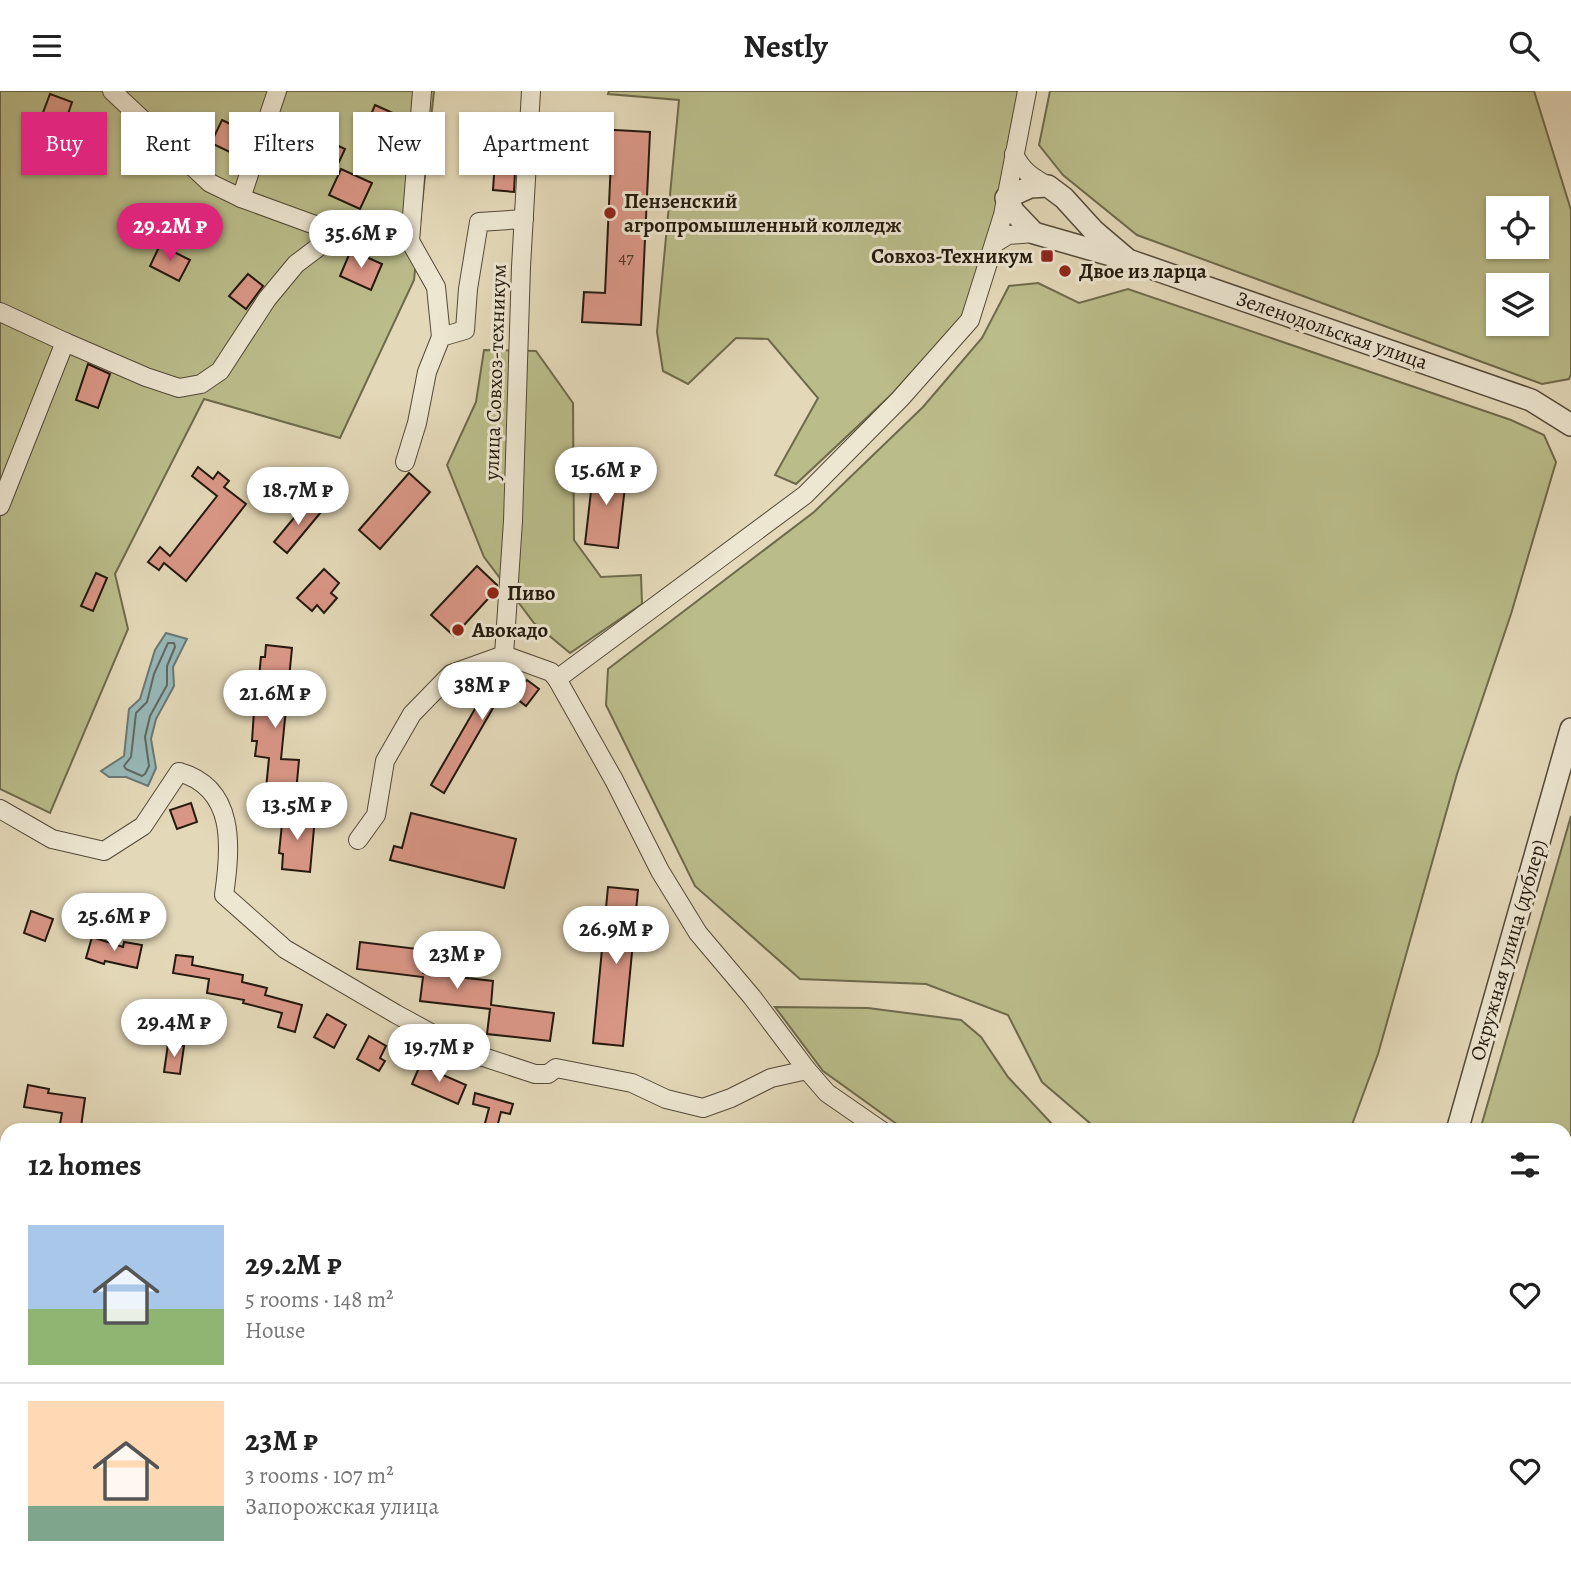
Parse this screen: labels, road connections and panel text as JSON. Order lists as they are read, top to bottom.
{
  "streets": {
    "street": ["Зеленодольская улица", "улица Совхоз-техникум", "Окружная улица (дублер)"]
  },
  "places": {
    "other": [
      "Пензенский агропромышленный колледж",
      "Двое из ларца",
      "Пиво",
      "Авокадо"
    ],
    "transit": ["Совхоз-Техникум"]
  },
  "house_numbers": ["47"],
  "page": {
    "header": "Nestly",
    "chip": [
      "Buy",
      "Rent",
      "Filters",
      "New",
      "Apartment"
    ],
    "price": [
      "29.2M ₽",
      "35.6M ₽",
      "15.6M ₽",
      "18.7M ₽",
      "38M ₽",
      "21.6M ₽",
      "13.5M ₽",
      "25.6M ₽",
      "26.9M ₽",
      "23M ₽",
      "29.4M ₽",
      "19.7M ₽"
    ],
    "heading": "12 homes",
    "list": [
      {
        "name": "29.2M ₽",
        "note": "5 rooms · 148 m² · House"
      },
      {
        "name": "23M ₽",
        "note": "3 rooms · 107 m² · Запорожская улица"
      }
    ]
  }
}
